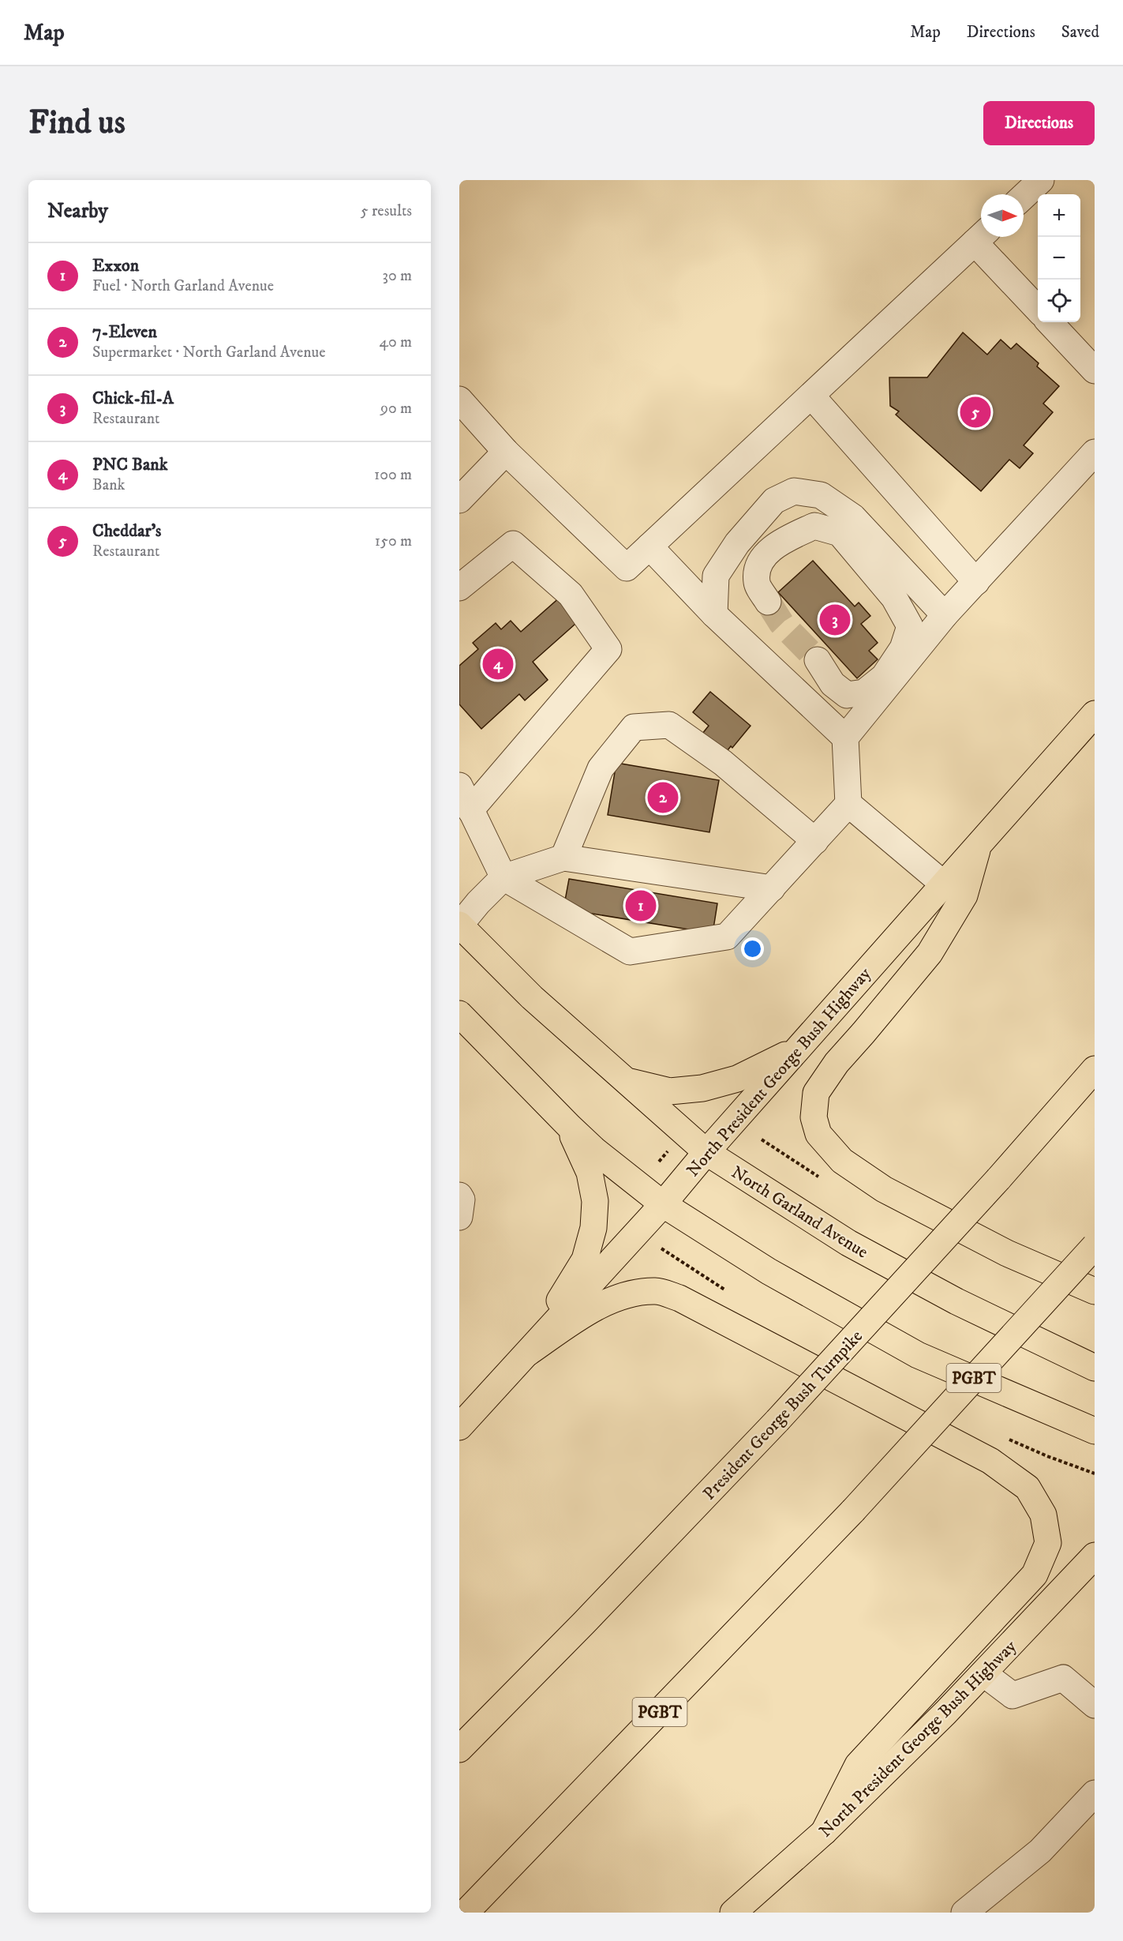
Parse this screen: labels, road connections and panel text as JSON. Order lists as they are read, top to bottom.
{
  "streets": {
    "main road": [
      "North President George Bush Highway",
      "North Garland Avenue",
      "PGBT",
      "President George Bush Turnpike"
    ]
  },
  "crossings": [
    ["North President George Bush Highway", "North Garland Avenue"]
  ],
  "north": "right",
  "page": {
    "header": "Map",
    "nav": ["Map", "Directions", "Saved"],
    "buttons": "Directions",
    "title": "Find us",
    "heading": ["Nearby", "5 results"],
    "map_buttons": ["+", "−"],
    "list": [
      {
        "mark": "1",
        "name": "Exxon",
        "note": "Fuel · North Garland Avenue",
        "value": "30 m"
      },
      {
        "mark": "2",
        "name": "7-Eleven",
        "note": "Supermarket · North Garland Avenue",
        "value": "40 m"
      },
      {
        "mark": "3",
        "name": "Chick-fil-A",
        "note": "Restaurant",
        "value": "90 m"
      },
      {
        "mark": "4",
        "name": "PNC Bank",
        "note": "Bank",
        "value": "100 m"
      },
      {
        "mark": "5",
        "name": "Cheddar's",
        "note": "Restaurant",
        "value": "150 m"
      }
    ],
    "pins": [
      "5",
      "3",
      "4",
      "2",
      "1"
    ]
  }
}
